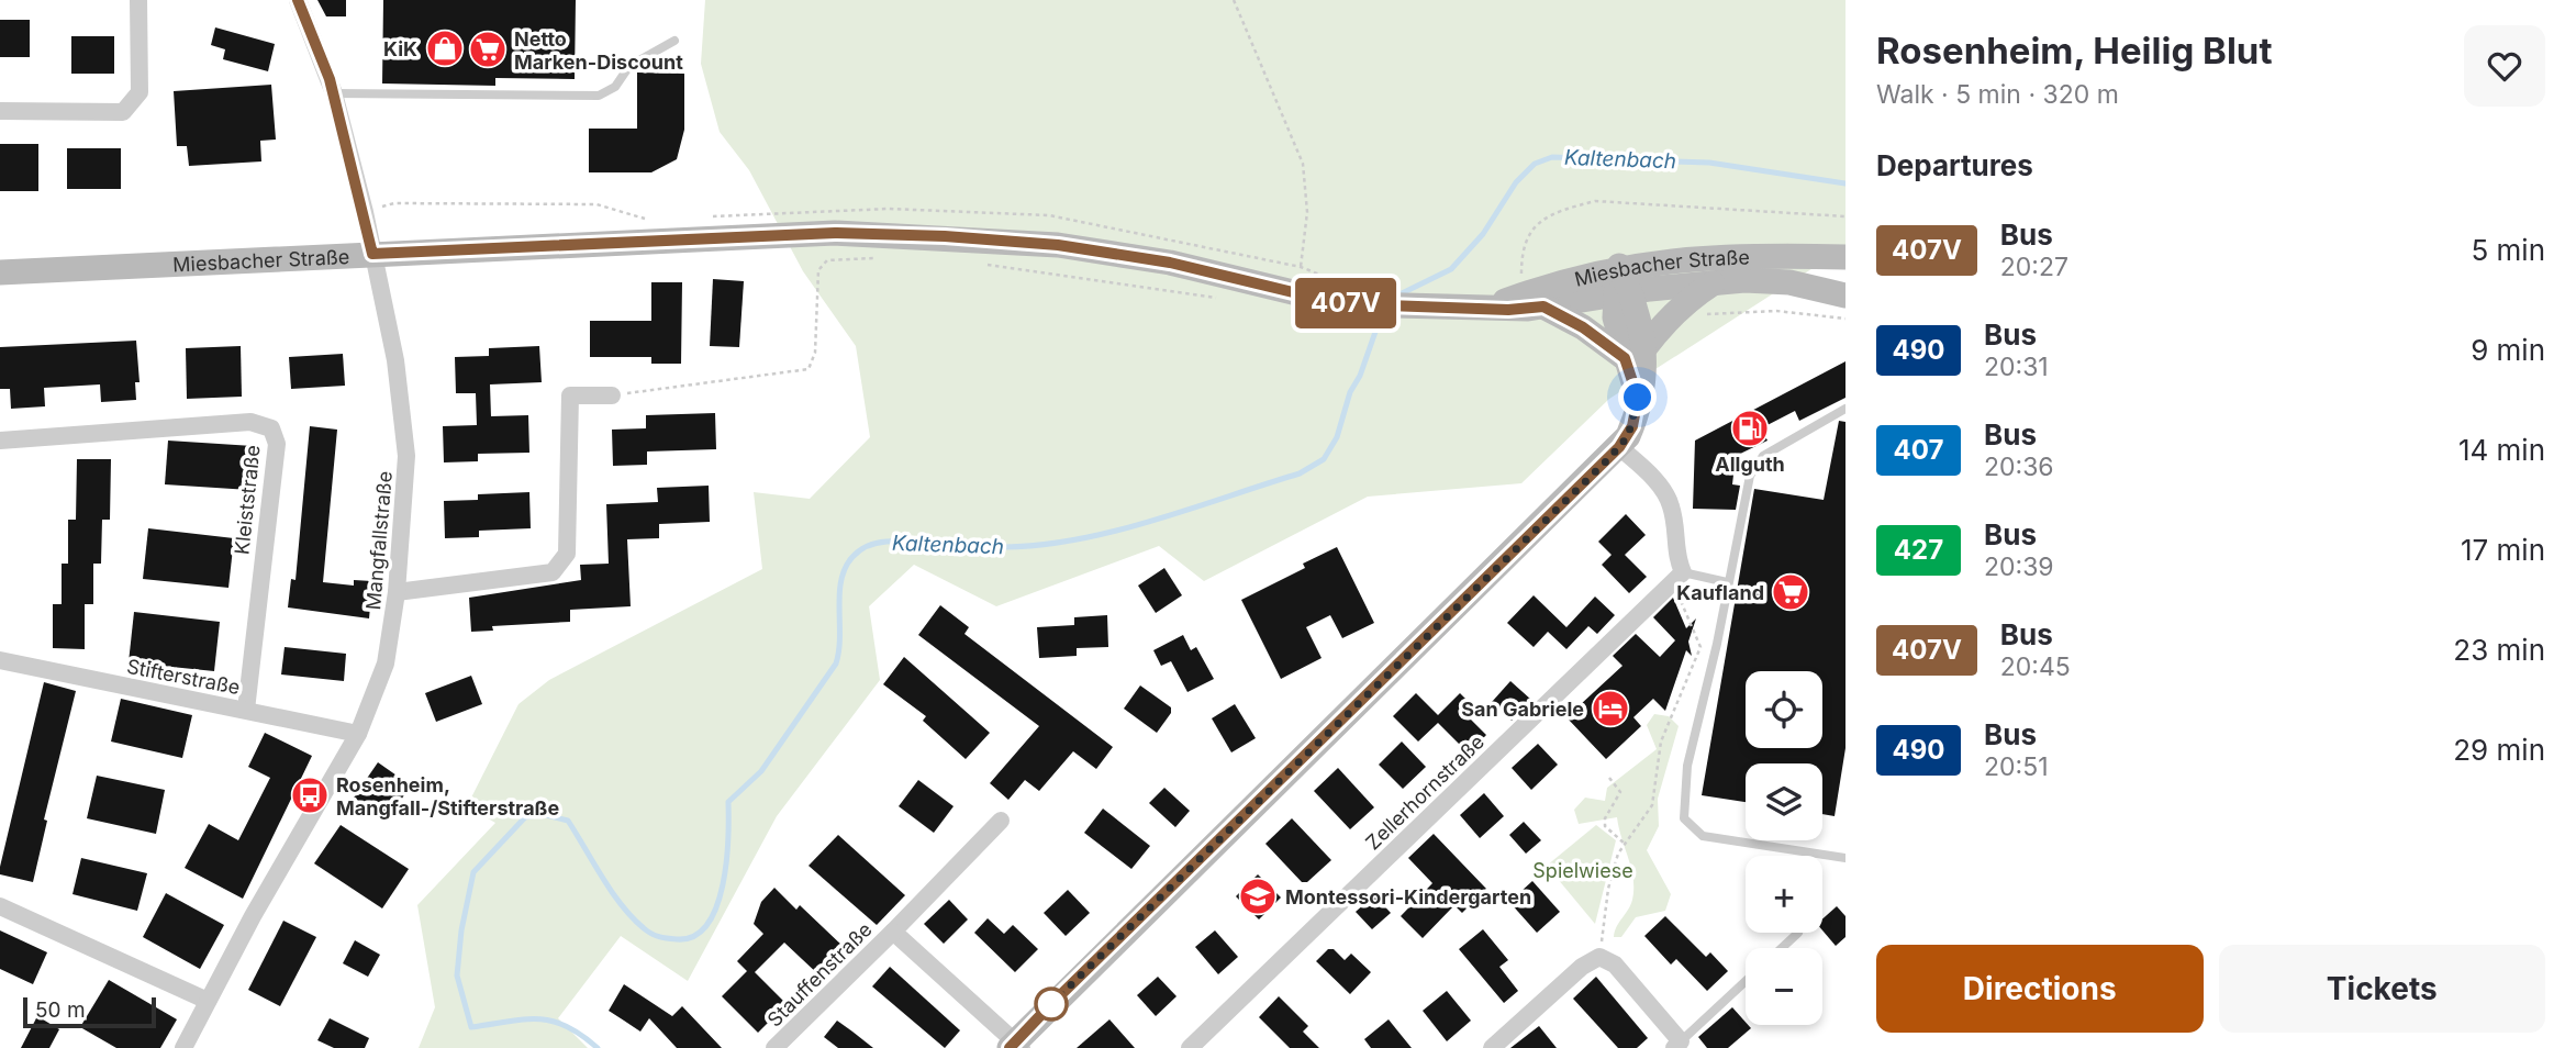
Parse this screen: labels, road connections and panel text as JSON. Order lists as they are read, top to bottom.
{
  "streets": {
    "main road": ["Miesbacher Straße"],
    "street": [
      "Kleiststraße",
      "Mangfallstraße",
      "Stifterstraße",
      "Zellerhornstraße",
      "Stauffenstraße"
    ]
  },
  "crossings": [
    ["Miesbacher Straße", "Mangfallstraße"],
    ["Kleiststraße", "Stifterstraße"],
    ["Mangfallstraße", "Stifterstraße"]
  ],
  "water": ["Kaltenbach"],
  "parks": ["Spielwiese"],
  "places": {
    "shop": ["KiK"],
    "supermarket": ["Netto Marken-Discount", "Kaufland"],
    "fuel station": ["Allguth"],
    "hotel": ["San Gabriele"],
    "bus stop": ["Rosenheim, Mangfall-/Stifterstraße"],
    "school or university": ["Montessori-Kindergarten"]
  },
  "lines": ["bus line 407V"],
  "scale_bar": "50 m",
  "page": {
    "on_map": "407V",
    "heading": [
      ["Rosenheim, Heilig Blut", "Walk · 5 min · 320 m"],
      "Departures"
    ],
    "list": [
      {
        "mark": "407V",
        "name": "Bus",
        "note": "20:27",
        "value": "5 min"
      },
      {
        "mark": "490",
        "name": "Bus",
        "note": "20:31",
        "value": "9 min"
      },
      {
        "mark": "407",
        "name": "Bus",
        "note": "20:36",
        "value": "14 min"
      },
      {
        "mark": "427",
        "name": "Bus",
        "note": "20:39",
        "value": "17 min"
      },
      {
        "mark": "407V",
        "name": "Bus",
        "note": "20:45",
        "value": "23 min"
      },
      {
        "mark": "490",
        "name": "Bus",
        "note": "20:51",
        "value": "29 min"
      }
    ],
    "map_buttons": ["+", "−"],
    "buttons": ["Directions", "Tickets"],
    "scale": "50 m"
  }
}
